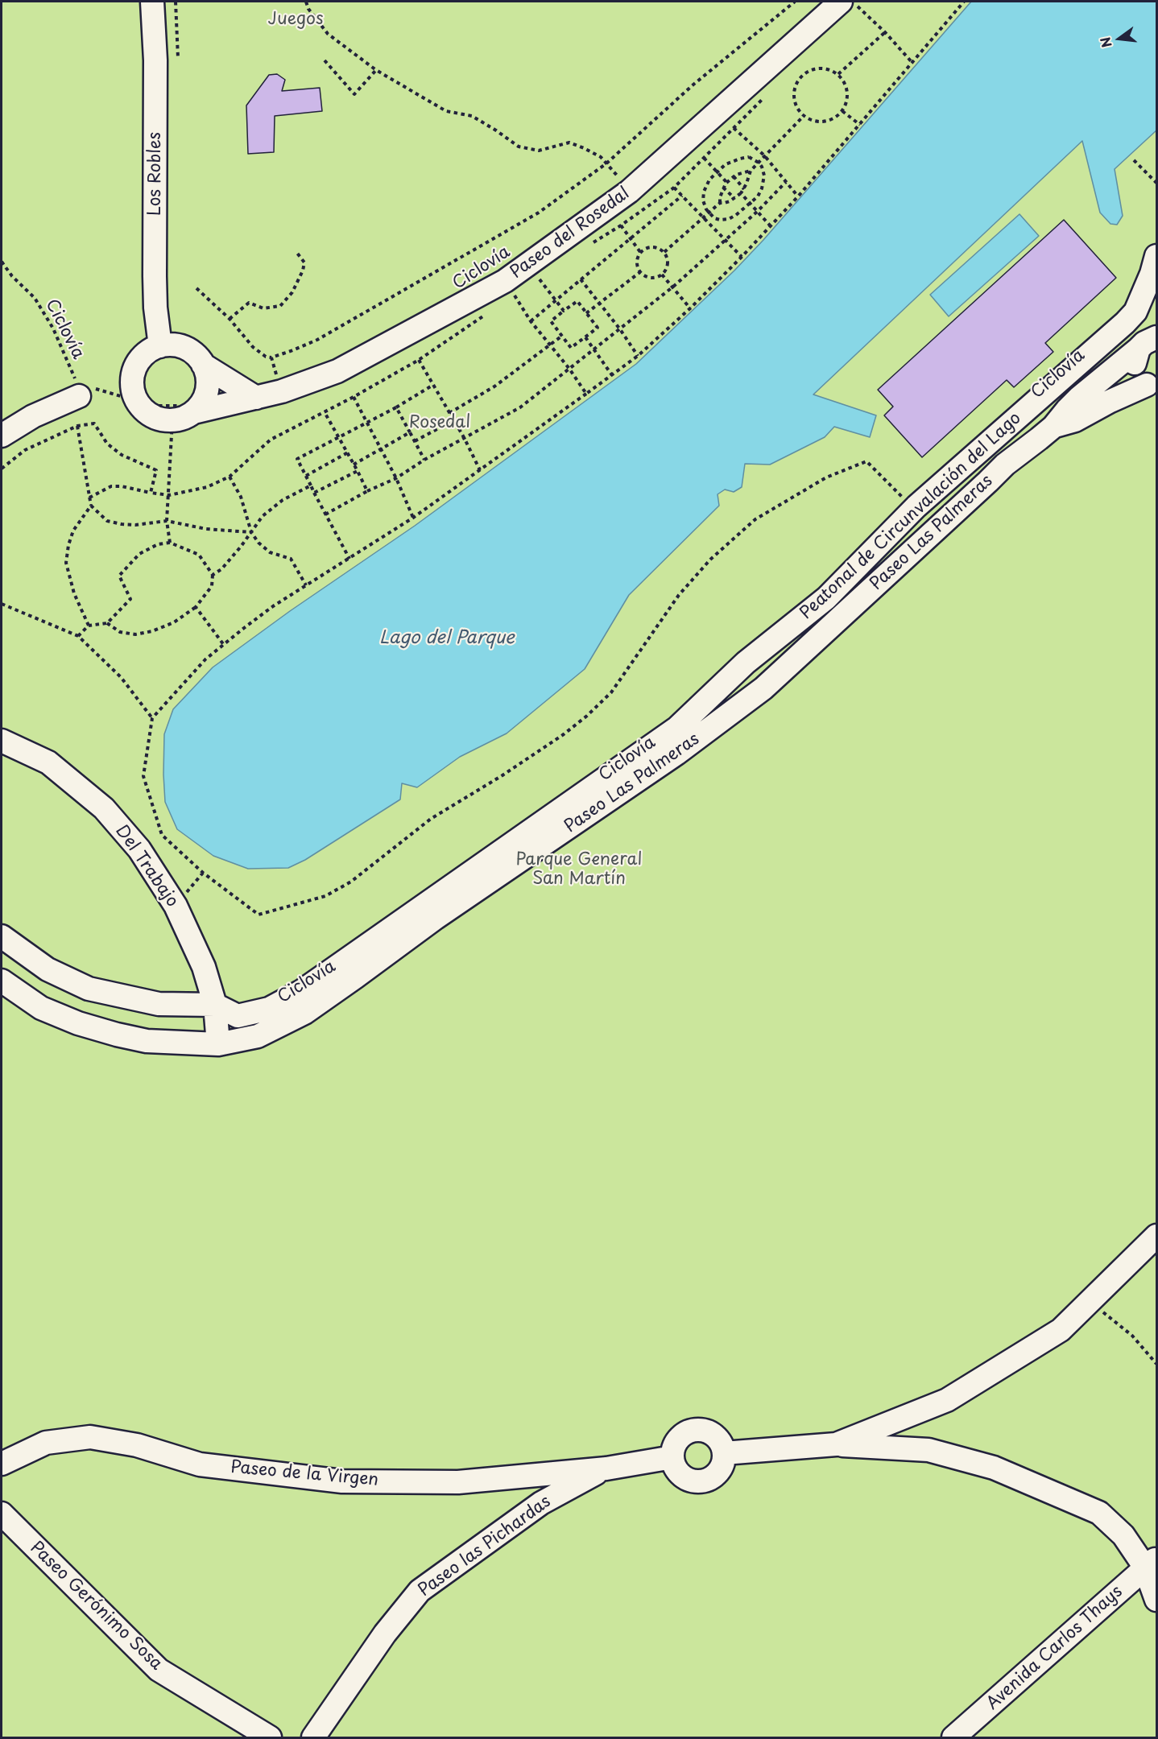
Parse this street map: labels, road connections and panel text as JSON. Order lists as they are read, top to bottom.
{
  "streets": {
    "street": [
      "Los Robles",
      "Paseo del Rosedal",
      "Peatonal de Circunvalación del Lago",
      "Paseo Las Palmeras",
      "Del Trabajo",
      "Paseo de la Virgen",
      "Paseo las Pichardas",
      "Paseo Gerónimo Sosa",
      "Avenida Carlos Thays"
    ],
    "path": ["Ciclovía"]
  },
  "crossings": [
    ["Los Robles", "Paseo del Rosedal"],
    ["Peatonal de Circunvalación del Lago", "Del Trabajo"],
    ["Paseo Las Palmeras", "Del Trabajo"],
    ["Paseo de la Virgen", "Paseo las Pichardas"]
  ],
  "water": ["Lago del Parque"],
  "parks": ["Juegos", "Rosedal", "Parque General San Martín"],
  "north": "left"
}
